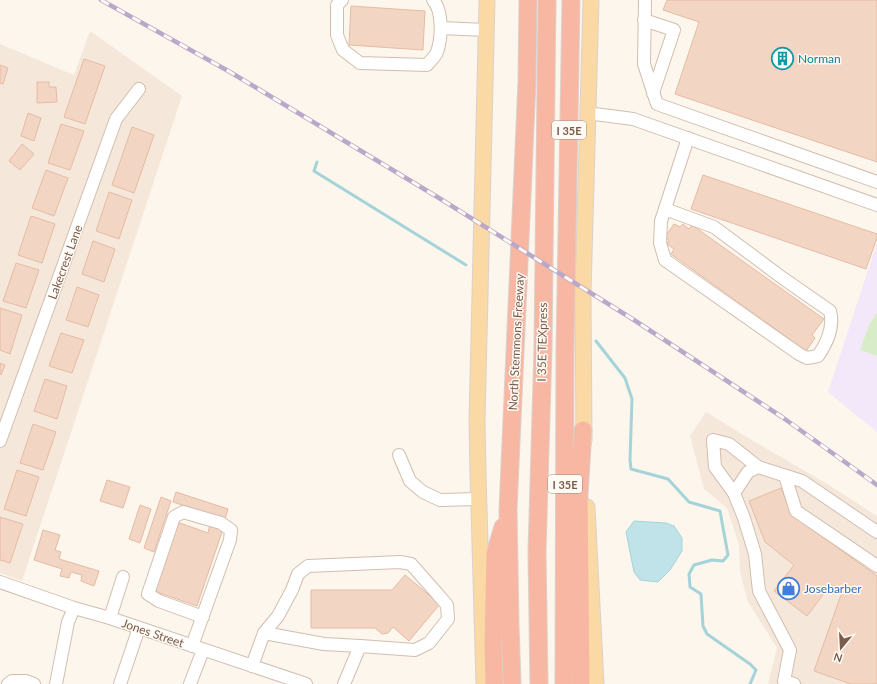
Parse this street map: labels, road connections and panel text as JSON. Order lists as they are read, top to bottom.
{
  "streets": {
    "highway": ["I 35E", "North Stemmons Freeway", "I 35E TEXpress"],
    "street": ["Lakecrest Lane", "Jones Street"]
  },
  "places": {
    "building": ["Norman"],
    "shop": ["Josebarber"]
  },
  "north": "bottom"
}
